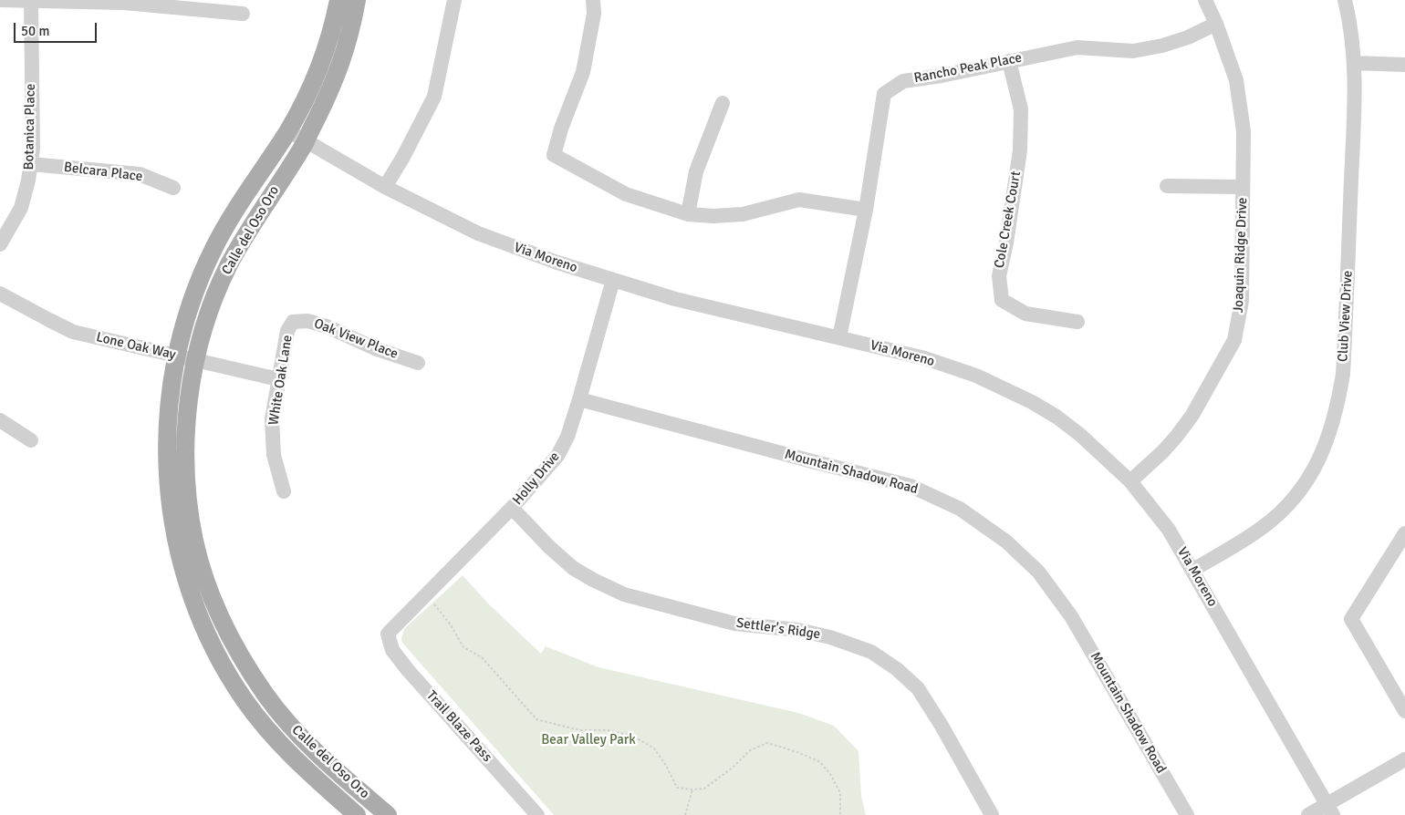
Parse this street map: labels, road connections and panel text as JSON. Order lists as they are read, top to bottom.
{
  "streets": {
    "main road": ["Calle del Oso Oro"],
    "street": [
      "Rancho Peak Place",
      "Botanica Place",
      "Belcara Place",
      "Cole Creek Court",
      "Joaquin Ridge Drive",
      "Via Moreno",
      "Club View Drive",
      "Oak View Place",
      "Lone Oak Way",
      "White Oak Lane",
      "Mountain Shadow Road",
      "Holly Drive",
      "Settler's Ridge",
      "Trail Blaze Pass"
    ]
  },
  "crossings": [
    ["Rancho Peak Place", "Cole Creek Court"],
    ["Rancho Peak Place", "Joaquin Ridge Drive"],
    ["Rancho Peak Place", "Via Moreno"],
    ["Botanica Place", "Belcara Place"],
    ["Calle del Oso Oro", "Via Moreno"],
    ["Calle del Oso Oro", "Lone Oak Way"],
    ["Joaquin Ridge Drive", "Via Moreno"],
    ["Via Moreno", "Club View Drive"],
    ["Via Moreno", "Holly Drive"],
    ["Oak View Place", "White Oak Lane"],
    ["Lone Oak Way", "White Oak Lane"],
    ["Mountain Shadow Road", "Holly Drive"],
    ["Holly Drive", "Settler's Ridge"],
    ["Holly Drive", "Trail Blaze Pass"]
  ],
  "parks": ["Bear Valley Park"],
  "scale_bar": "50 m"
}
